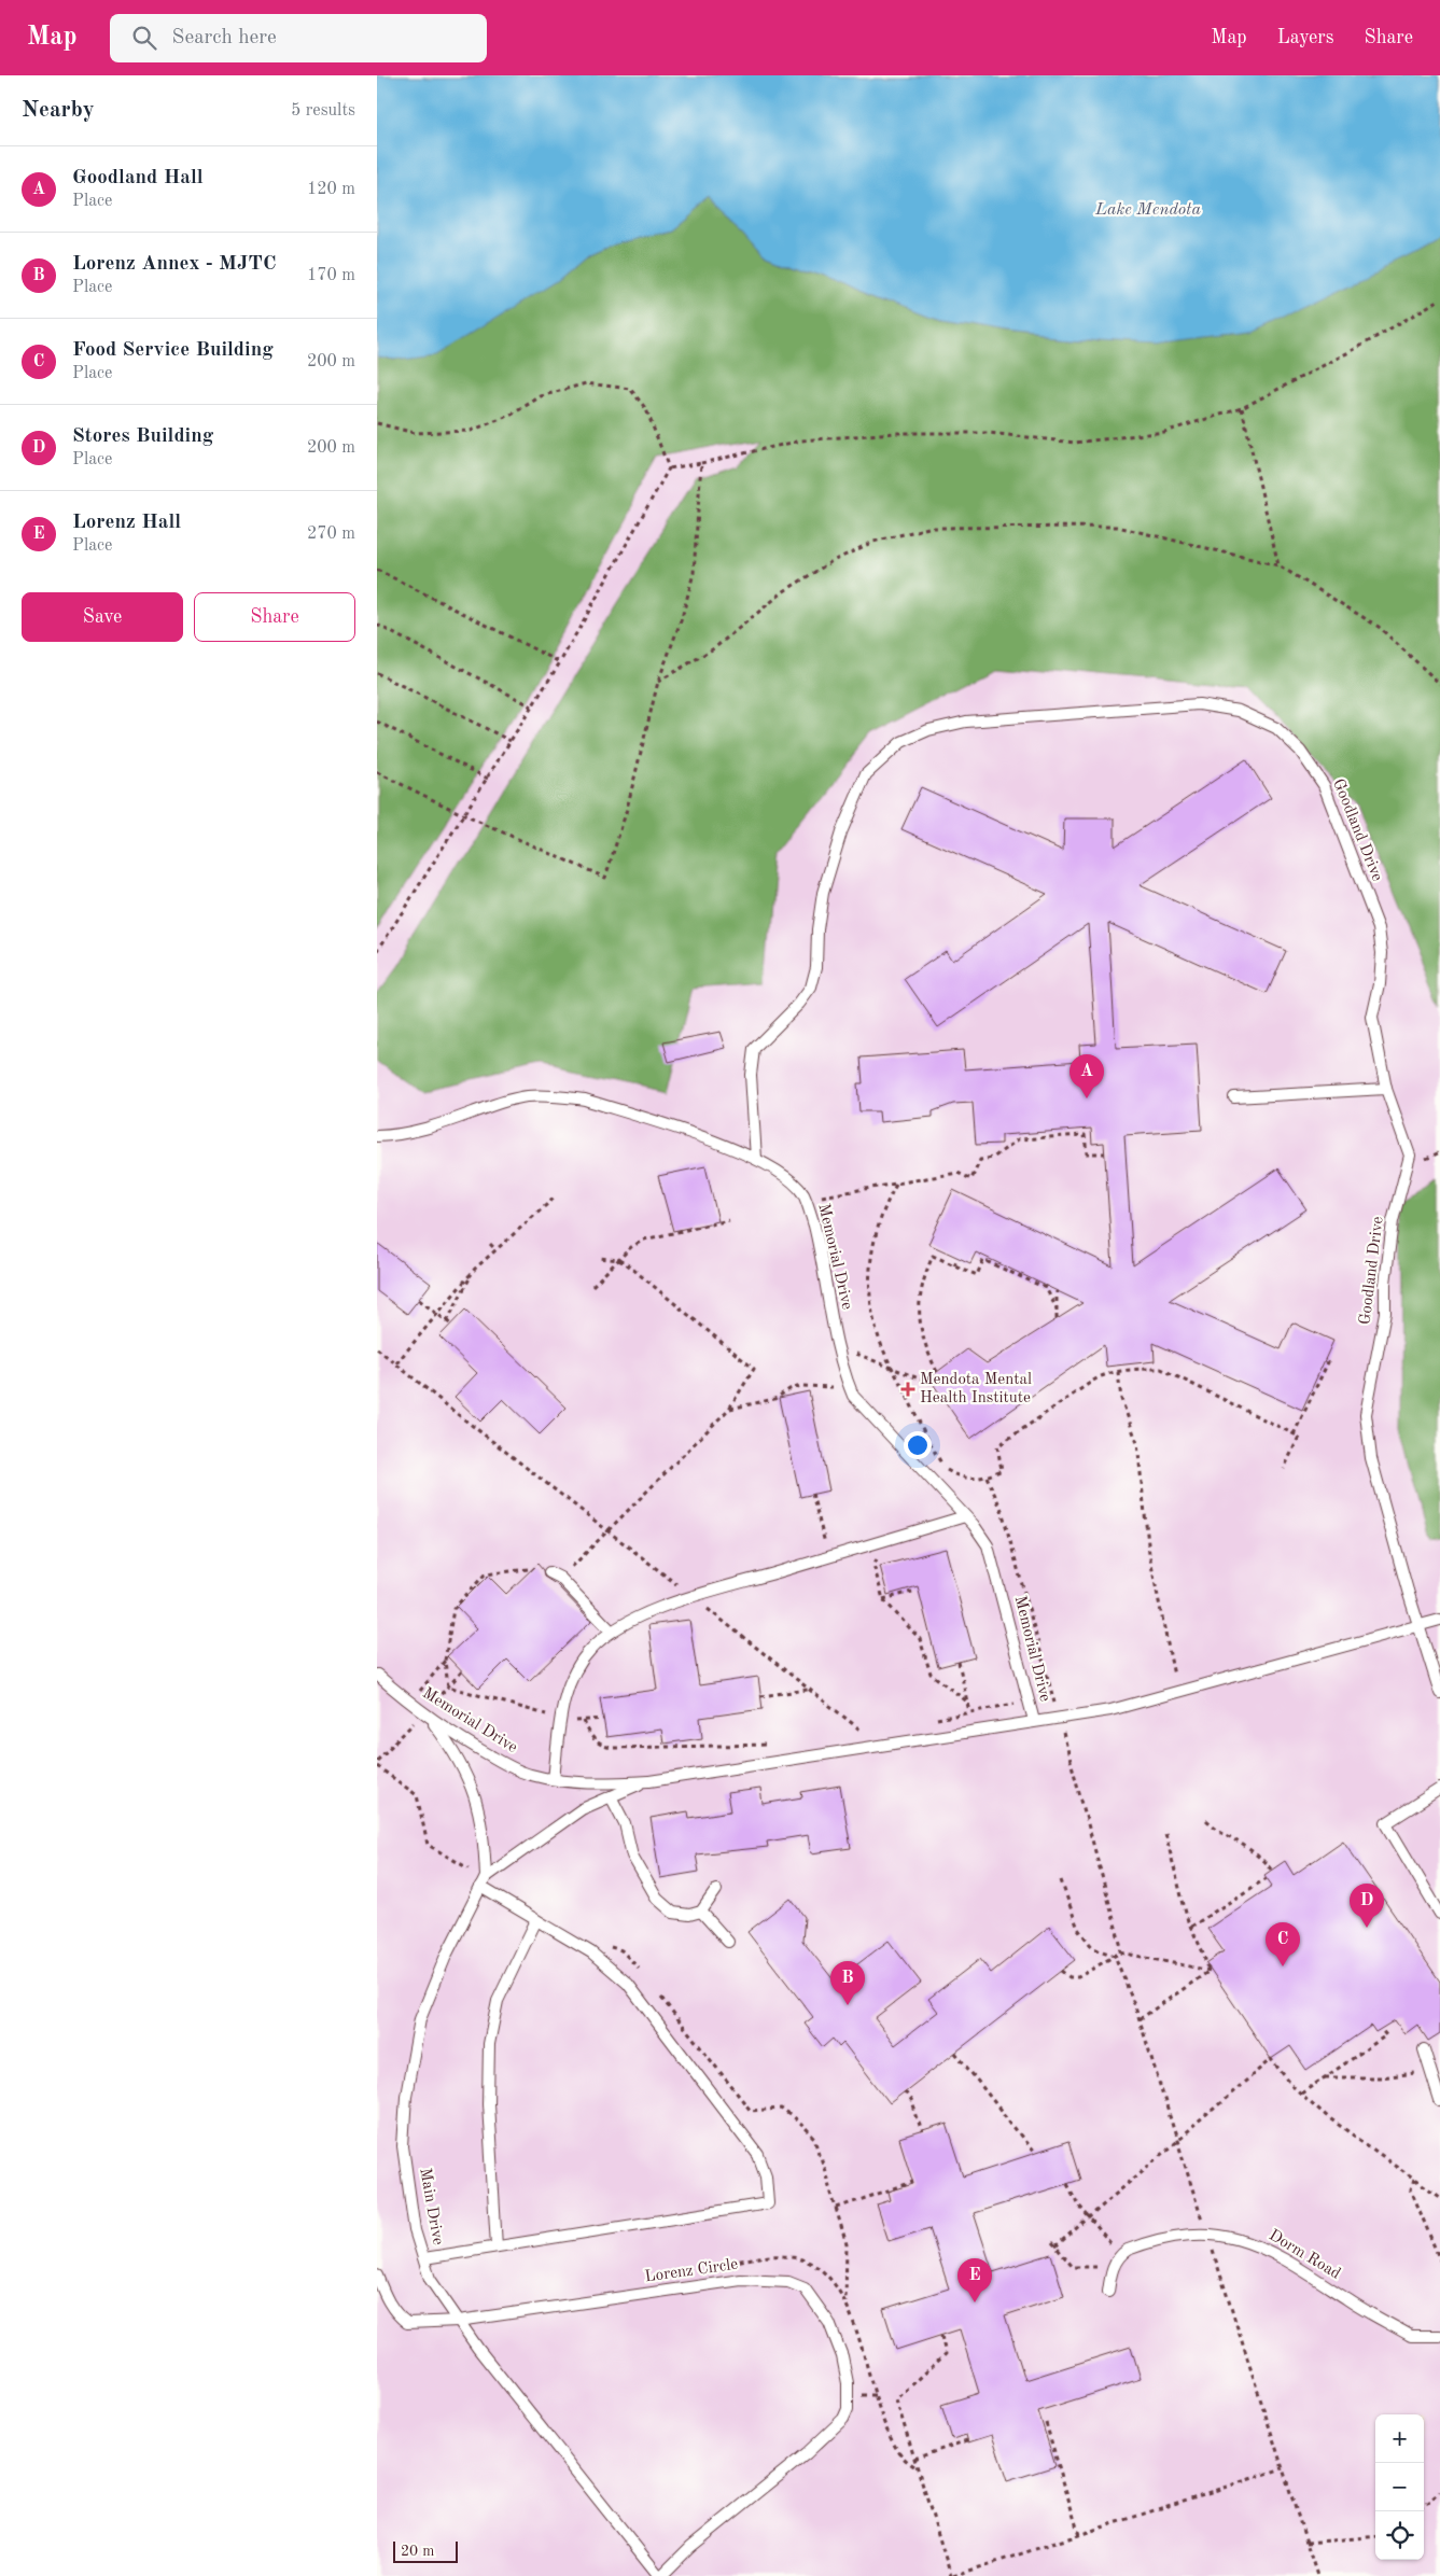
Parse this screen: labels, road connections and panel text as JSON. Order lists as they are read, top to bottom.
{
  "streets": {
    "lane": [
      "Goodland Drive",
      "Memorial Drive",
      "Main Drive",
      "Dorm Road",
      "Lorenz Circle"
    ]
  },
  "crossings": [
    ["Goodland Drive", "Memorial Drive"],
    ["Memorial Drive", "Main Drive"],
    ["Main Drive", "Lorenz Circle"]
  ],
  "water": ["Lake Mendota"],
  "places": {
    "health": ["Mendota Mental Health Institute"]
  },
  "scale_bar": "20 m",
  "page": {
    "header": "Map",
    "search": "Search here",
    "nav": ["Map", "Layers", "Share"],
    "heading": ["Nearby", "5 results"],
    "list": [
      {
        "mark": "A",
        "name": "Goodland Hall",
        "note": "Place",
        "value": "120 m"
      },
      {
        "mark": "B",
        "name": "Lorenz Annex - MJTC",
        "note": "Place",
        "value": "170 m"
      },
      {
        "mark": "C",
        "name": "Food Service Building",
        "note": "Place",
        "value": "200 m"
      },
      {
        "mark": "D",
        "name": "Stores Building",
        "note": "Place",
        "value": "200 m"
      },
      {
        "mark": "E",
        "name": "Lorenz Hall",
        "note": "Place",
        "value": "270 m"
      }
    ],
    "buttons": ["Save", "Share"],
    "pins": [
      "A",
      "D",
      "C",
      "B",
      "E"
    ],
    "map_buttons": ["+", "−"],
    "scale": "20 m"
  }
}
